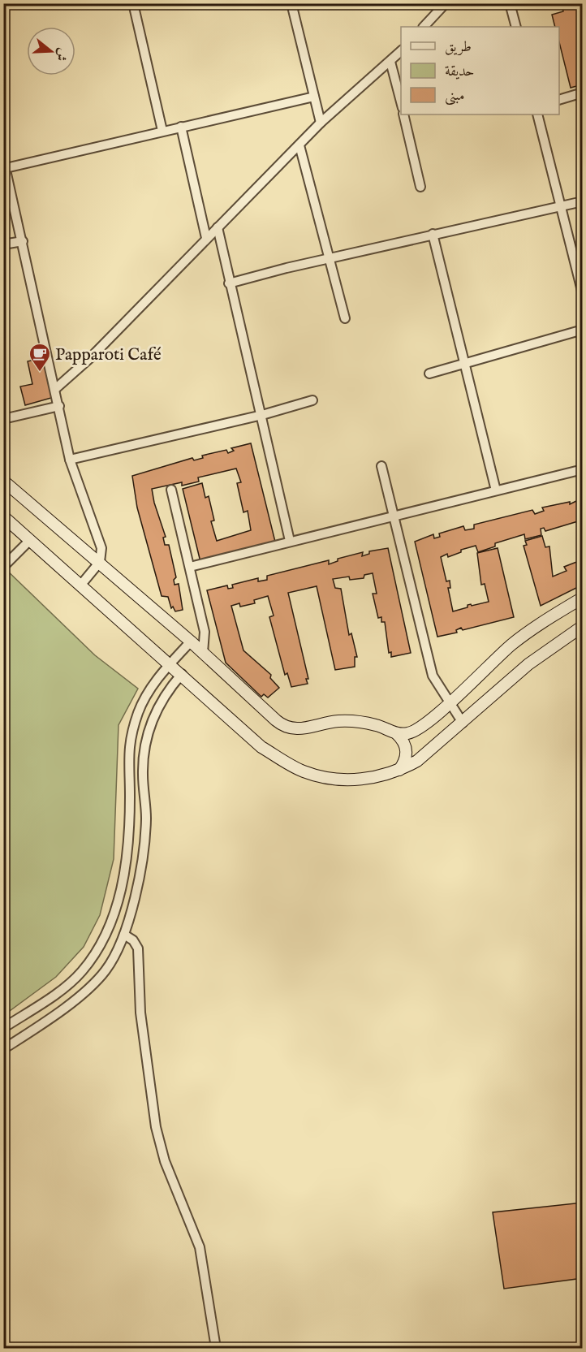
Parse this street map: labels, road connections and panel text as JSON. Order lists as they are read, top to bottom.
{
  "places": {
    "cafe": ["Papparoti Café"]
  },
  "legend": ["طريق", "حديقة", "مبنى"],
  "north": "right"
}
